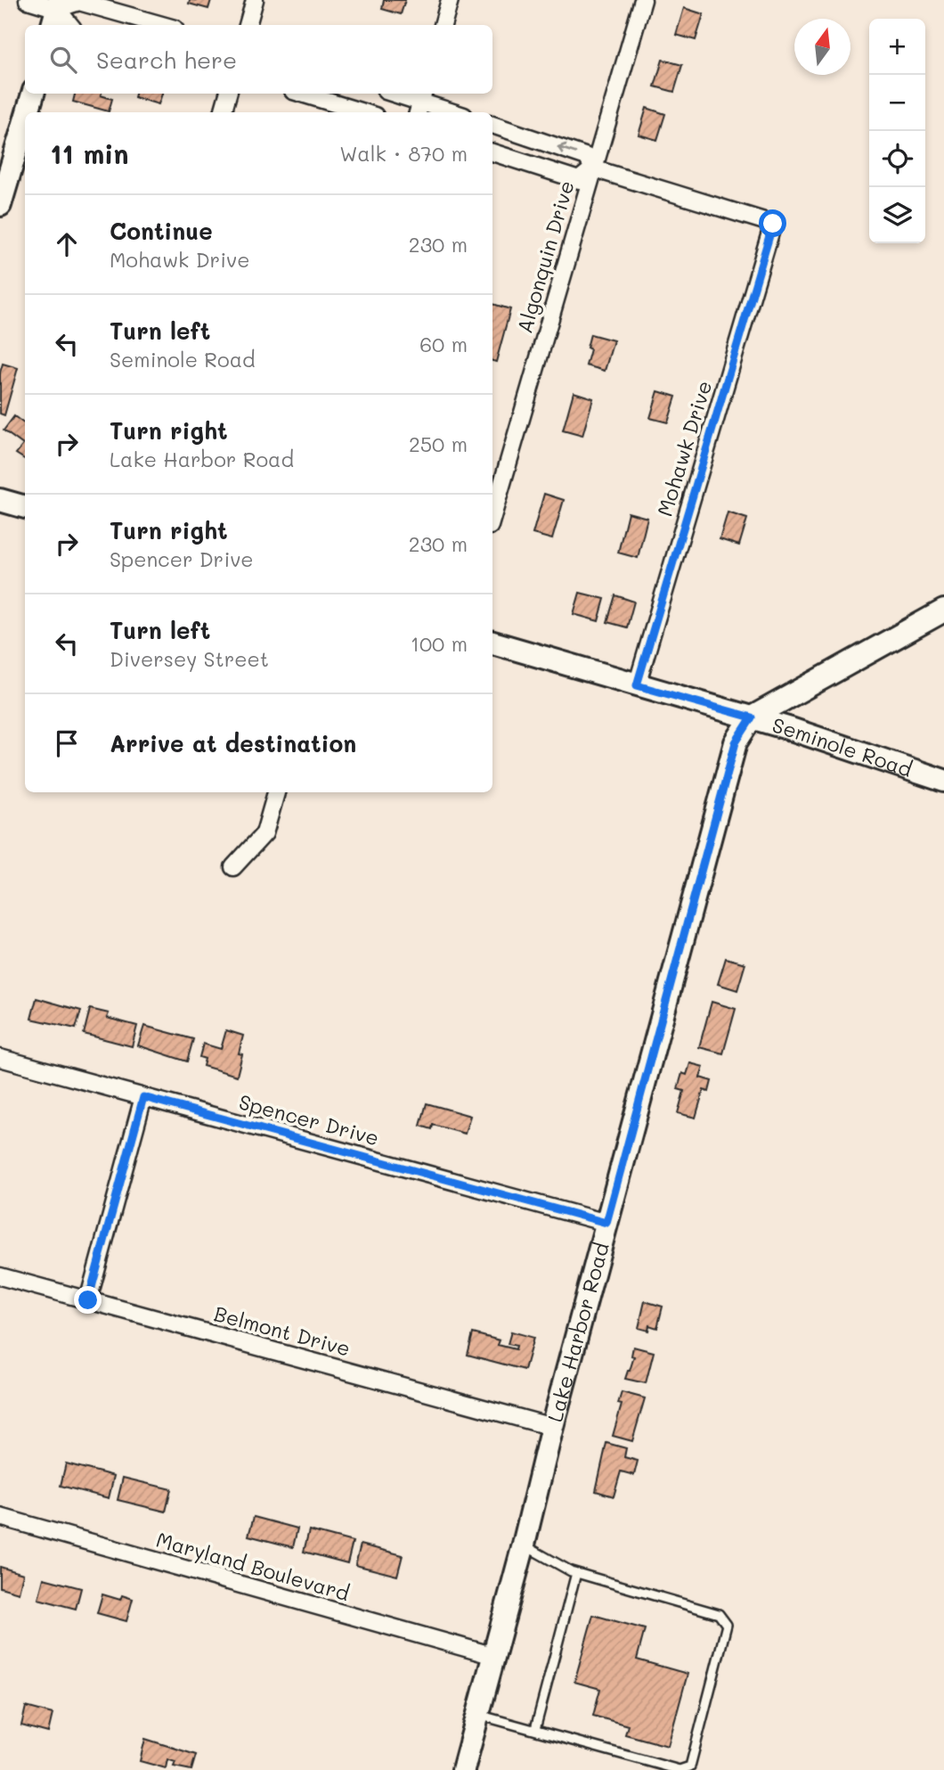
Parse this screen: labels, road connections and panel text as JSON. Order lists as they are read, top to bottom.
{
  "streets": {
    "street": [
      "Algonquin Drive",
      "Mohawk Drive",
      "Seminole Road",
      "Spencer Drive",
      "Belmont Drive",
      "Lake Harbor Road",
      "Maryland Boulevard"
    ]
  },
  "crossings": [
    ["Algonquin Drive", "Mohawk Drive"],
    ["Mohawk Drive", "Seminole Road"],
    ["Seminole Road", "Lake Harbor Road"],
    ["Spencer Drive", "Lake Harbor Road"],
    ["Belmont Drive", "Lake Harbor Road"],
    ["Lake Harbor Road", "Maryland Boulevard"]
  ],
  "north": "top",
  "page": {
    "map_buttons": ["+", "−"],
    "search": "Search here",
    "heading": ["11 min", "Walk · 870 m"],
    "list": [
      ["Continue", "Mohawk Drive", "230 m"],
      ["Turn left", "Seminole Road", "60 m"],
      ["Turn right", "Lake Harbor Road", "250 m"],
      ["Turn right", "Spencer Drive", "230 m"],
      ["Turn left", "Diversey Street", "100 m"],
      "Arrive at destination"
    ]
  }
}
